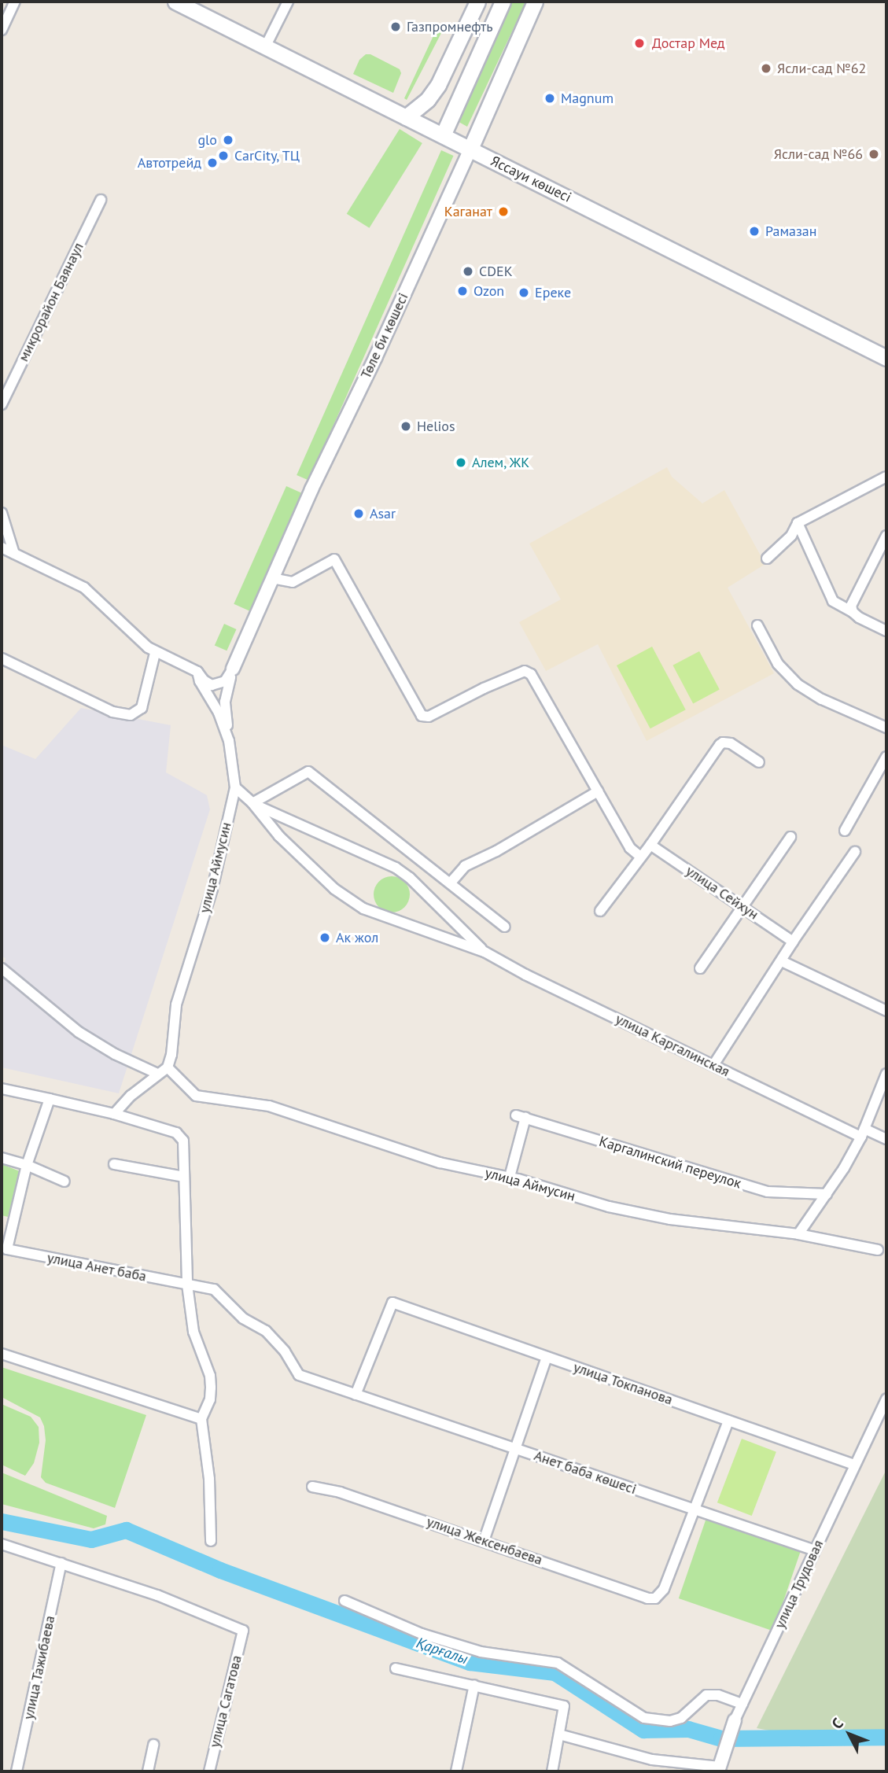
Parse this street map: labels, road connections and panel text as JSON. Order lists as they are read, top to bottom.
{
  "streets": {
    "main road": ["Яссауи көшесі", "Төле би көшесі"],
    "street": [
      "микрорайон Баянаул",
      "улица Аймусин",
      "улица Сейхун",
      "улица Каргалинская",
      "Каргалинский переулок",
      "улица Анет баба",
      "улица Токпанова",
      "Анет баба көшесі",
      "улица Жексенбаева",
      "улица Трудовая",
      "улица Тажибаева",
      "улица Сагатова"
    ]
  },
  "crossings": [
    ["Яссауи көшесі", "Төле би көшесі"],
    ["улица Аймусин", "Каргалинский переулок"],
    ["улица Анет баба", "улица Токпанова"],
    ["улица Анет баба", "Анет баба көшесі"],
    ["улица Токпанова", "Анет баба көшесі"],
    ["улица Токпанова", "улица Трудовая"],
    ["Анет баба көшесі", "улица Жексенбаева"],
    ["Анет баба көшесі", "улица Трудовая"],
    ["улица Тажибаева", "улица Сагатова"]
  ],
  "water": ["Қарғалы"],
  "places": [
    "Газпромнефть",
    "Достар Мед",
    "Ясли-сад №62",
    "Magnum",
    "glo",
    "Ясли-сад №66",
    "CarCity, ТЦ",
    "Автотрейд",
    "Каганат",
    "Рамазан",
    "CDEK",
    "Ozon",
    "Ереке",
    "Helios",
    "Алем, ЖК",
    "Asar",
    "Ак жол"
  ],
  "north": "top left"
}
